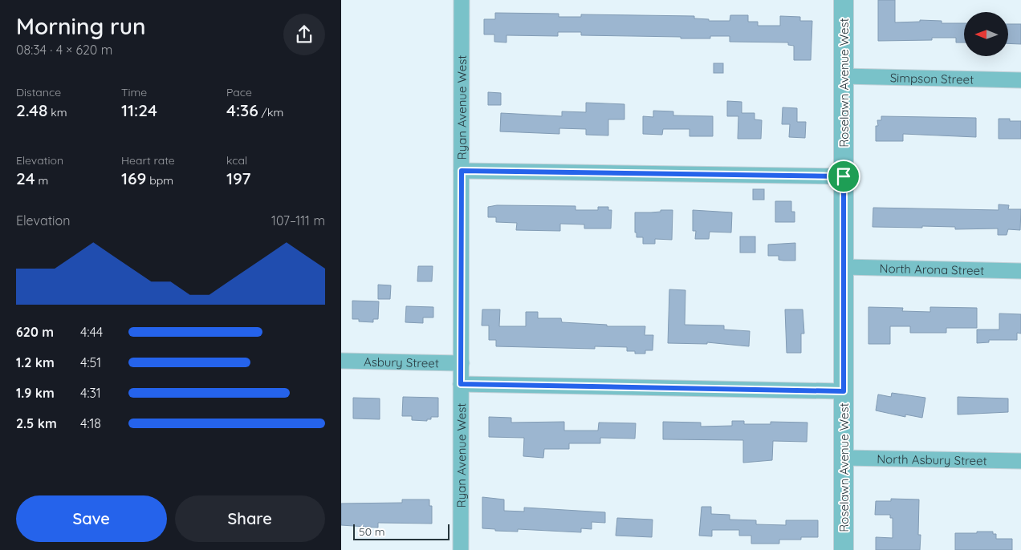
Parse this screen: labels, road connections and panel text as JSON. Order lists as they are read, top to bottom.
{
  "streets": {
    "street": [
      "Simpson Street",
      "Roselawn Avenue West",
      "Ryan Avenue West",
      "North Arona Street",
      "Asbury Street",
      "North Asbury Street"
    ]
  },
  "crossings": [
    ["Simpson Street", "Roselawn Avenue West"],
    ["Roselawn Avenue West", "North Arona Street"],
    ["Roselawn Avenue West", "North Asbury Street"],
    ["Ryan Avenue West", "Asbury Street"]
  ],
  "scale_bar": "50 m",
  "north": "left",
  "page": {
    "heading": ["Morning run", "08:34 · 4 × 620 m"],
    "stats": [
      ["Distance", "2.48 km"],
      ["Time", "11:24"],
      ["Pace", "4:36 /km"],
      ["Elevation", "24 m"],
      ["Heart rate", "169 bpm"],
      ["kcal", "197"]
    ],
    "chart": ["Elevation", "107–111 m"],
    "list": [
      {
        "name": "620 m",
        "note": "4:44"
      },
      {
        "name": "1.2 km",
        "note": "4:51"
      },
      {
        "name": "1.9 km",
        "note": "4:31"
      },
      {
        "name": "2.5 km",
        "note": "4:18"
      }
    ],
    "buttons": ["Save", "Share"],
    "scale": "50 m"
  }
}
